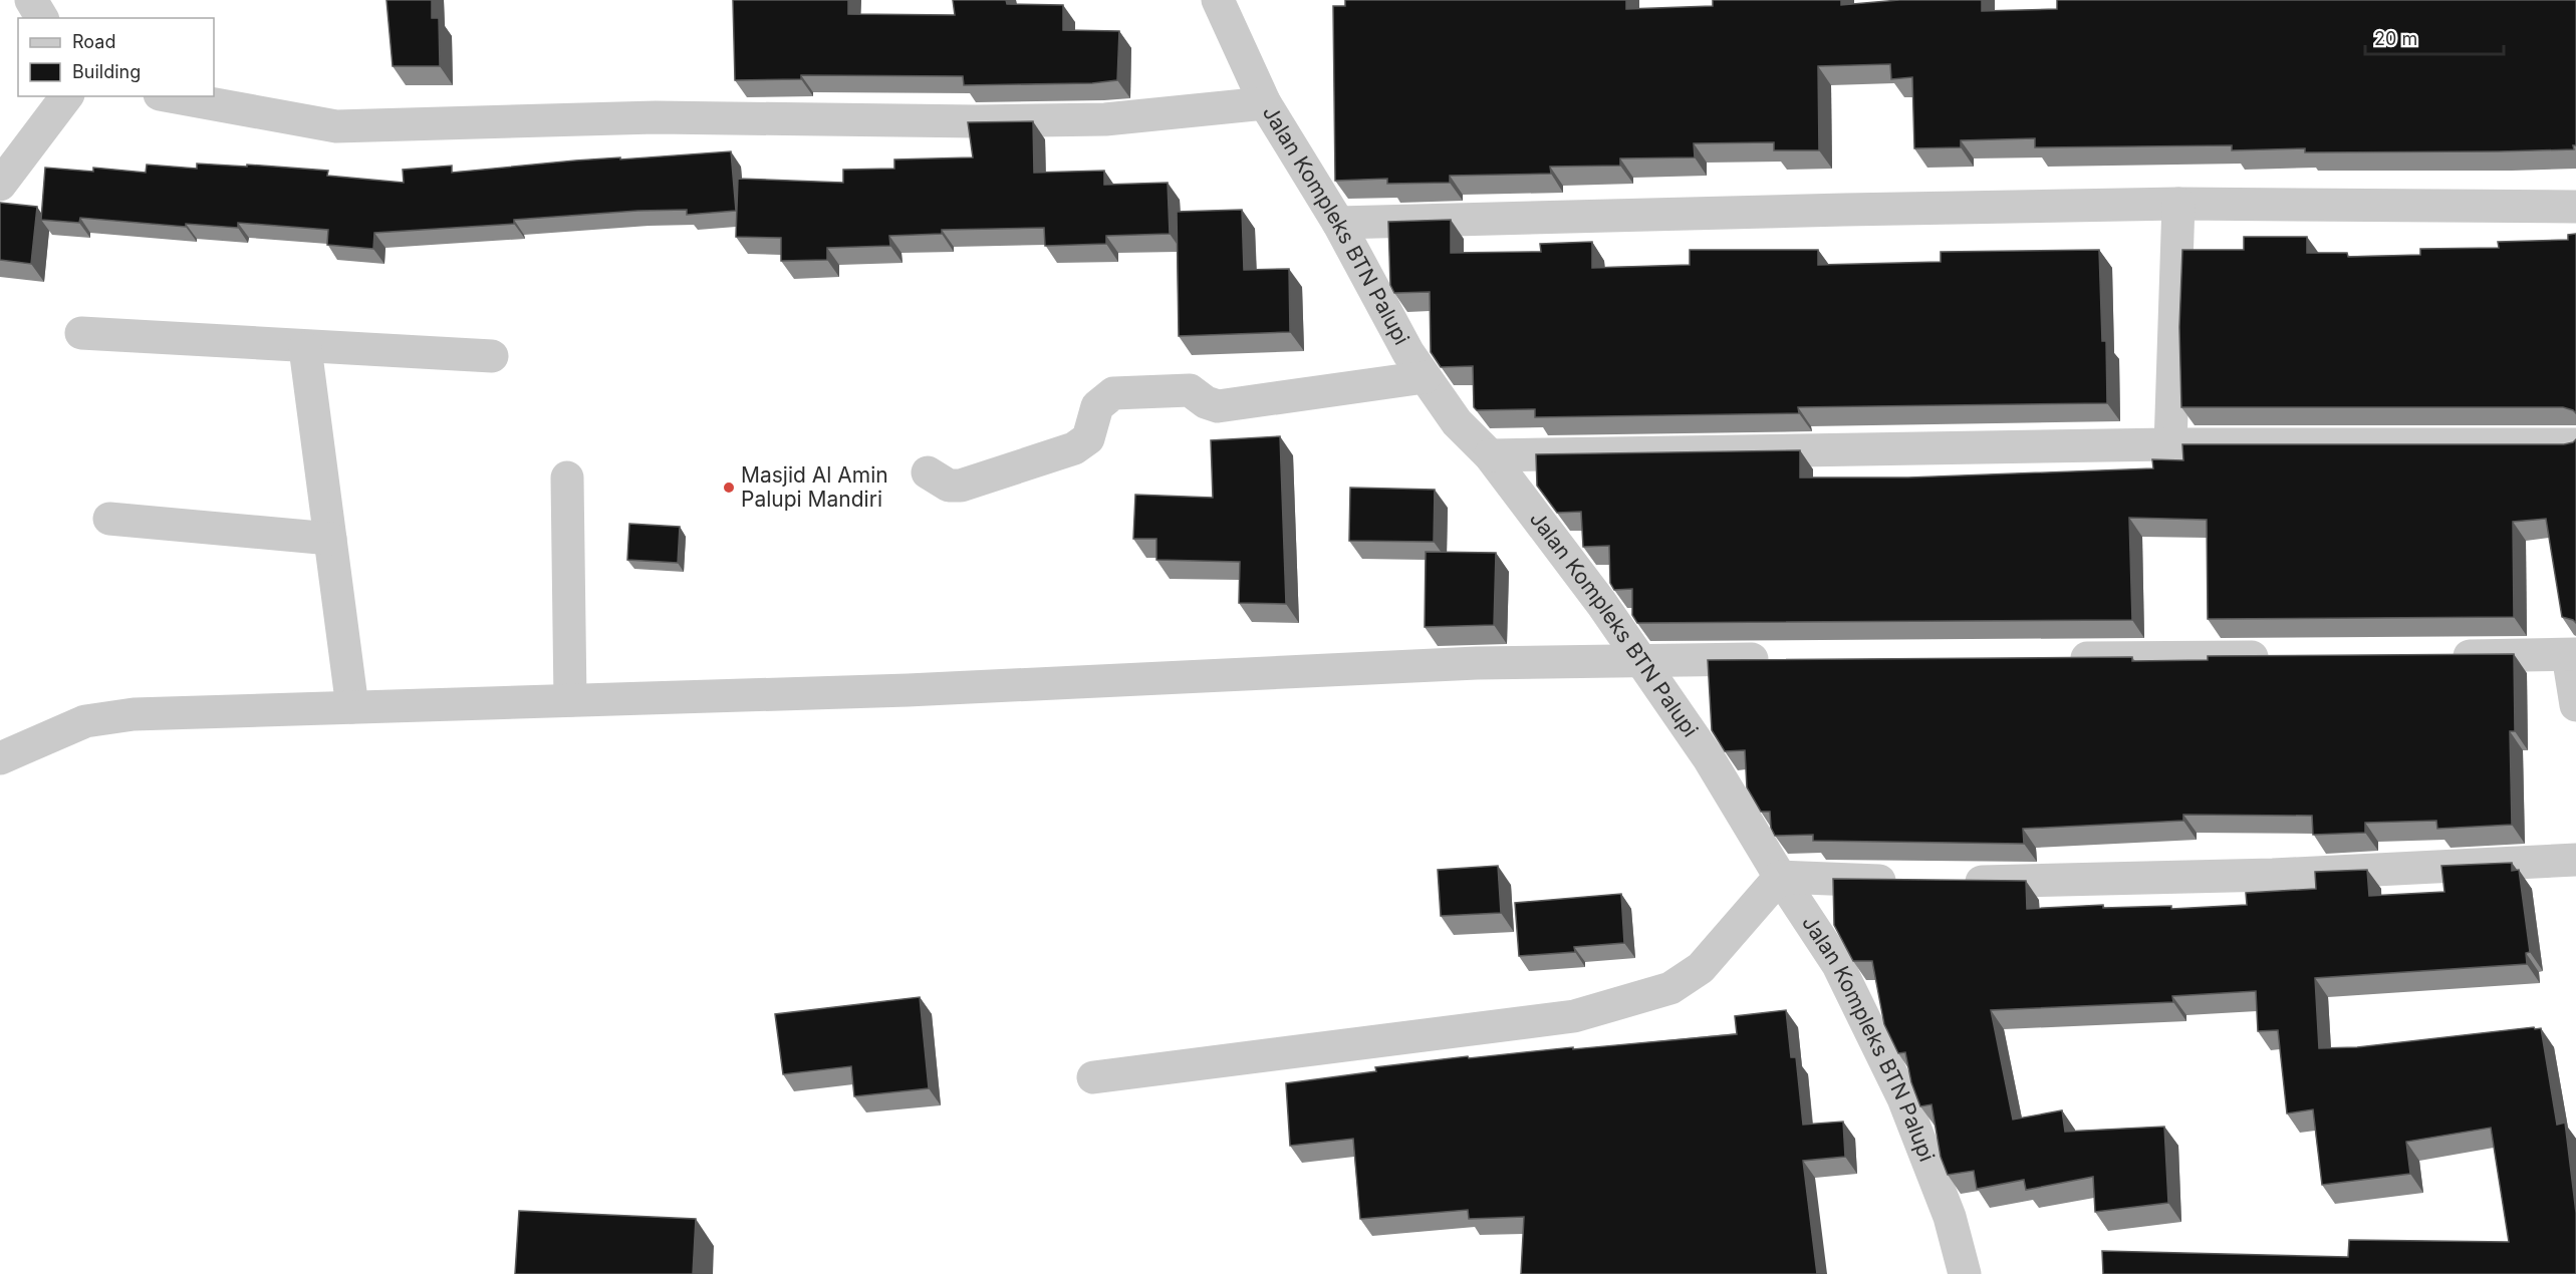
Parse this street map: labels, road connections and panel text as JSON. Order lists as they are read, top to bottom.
{
  "streets": {
    "street": ["Jalan Kompleks BTN Palupi"]
  },
  "places": ["Masjid Al Amin Palupi Mandiri"],
  "legend": ["Road", "Building"],
  "scale_bar": "20 m"
}
